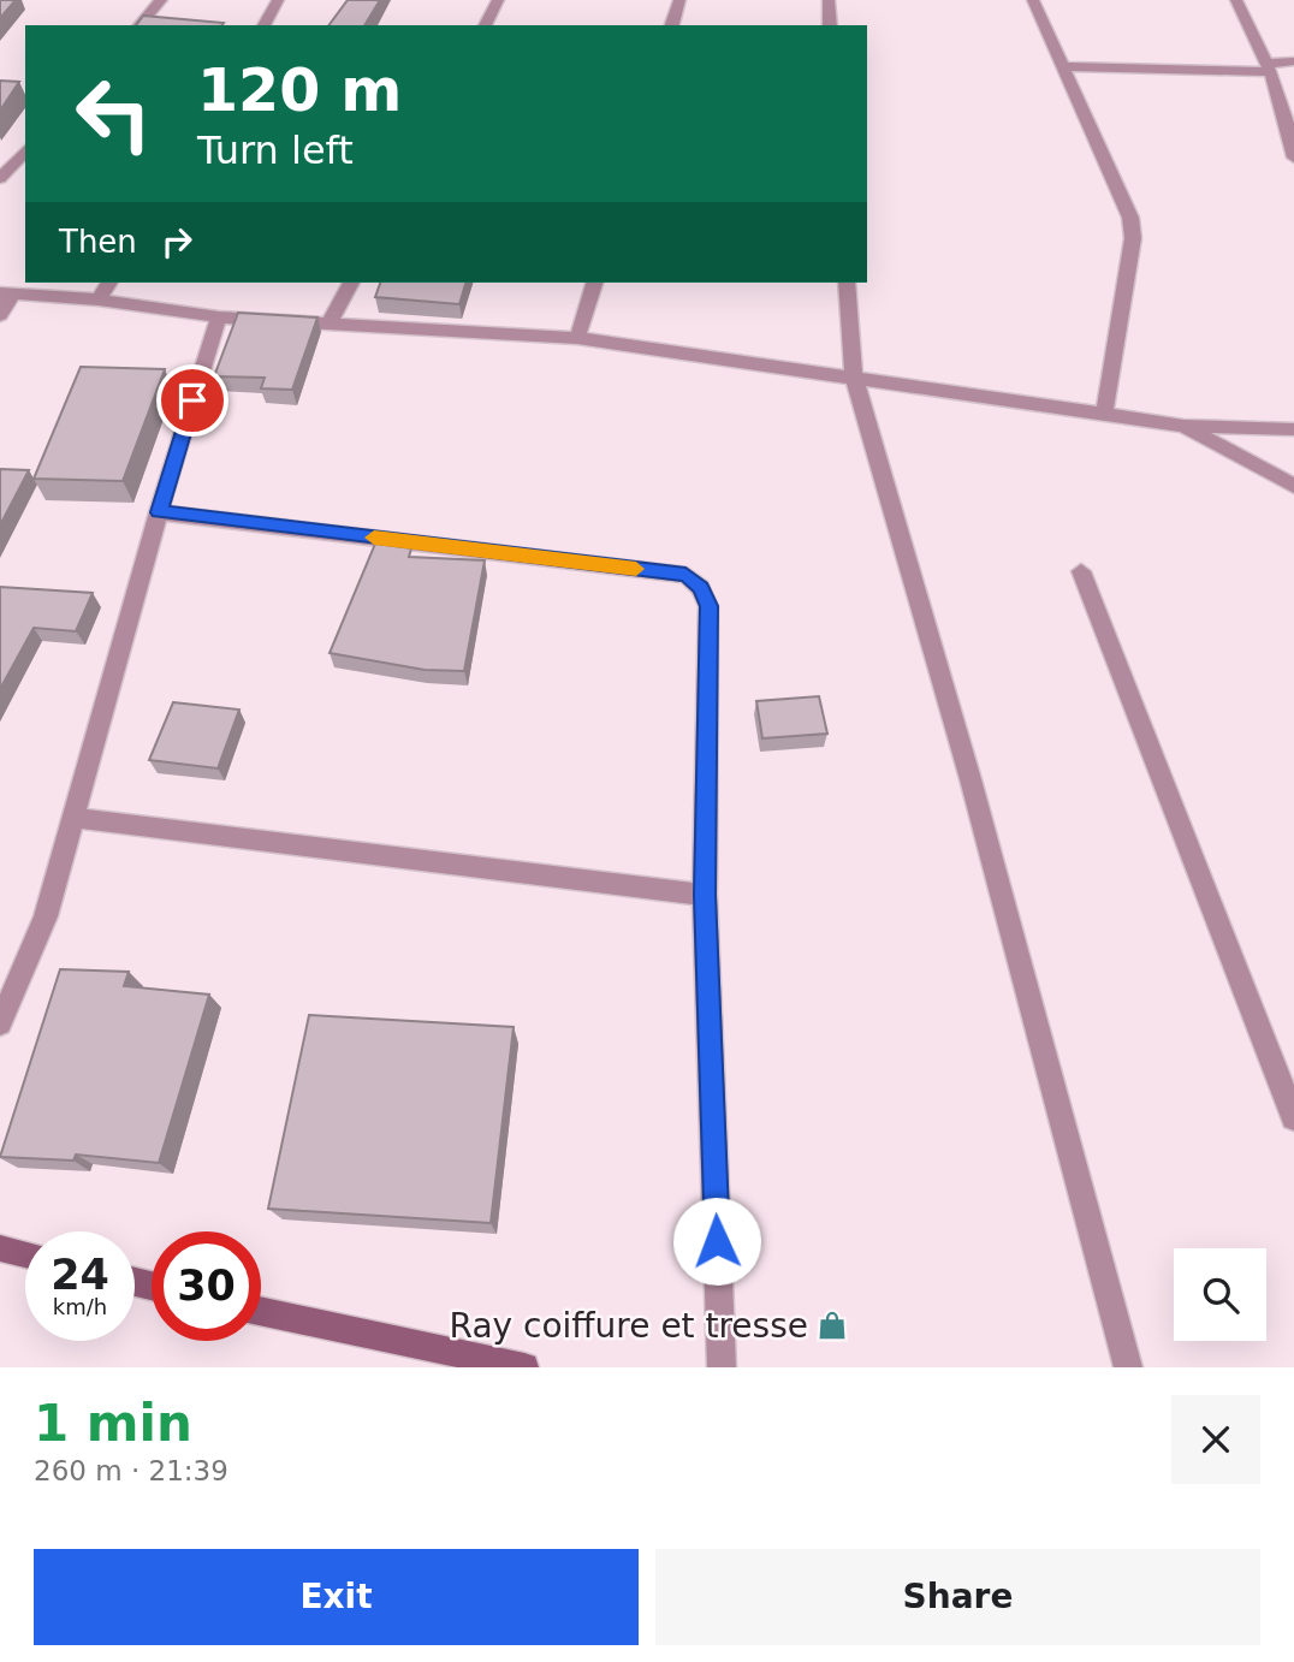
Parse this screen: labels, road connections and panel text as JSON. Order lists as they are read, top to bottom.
{
  "places": {
    "shop": ["Ray coiffure et tresse"]
  },
  "page": {
    "turn": ["120 m", "Turn left"],
    "then": "Then",
    "speed": "24 km/h",
    "limit": "30",
    "heading": ["1 min", "260 m · 21:39"],
    "buttons": ["Exit", "Share"]
  }
}
